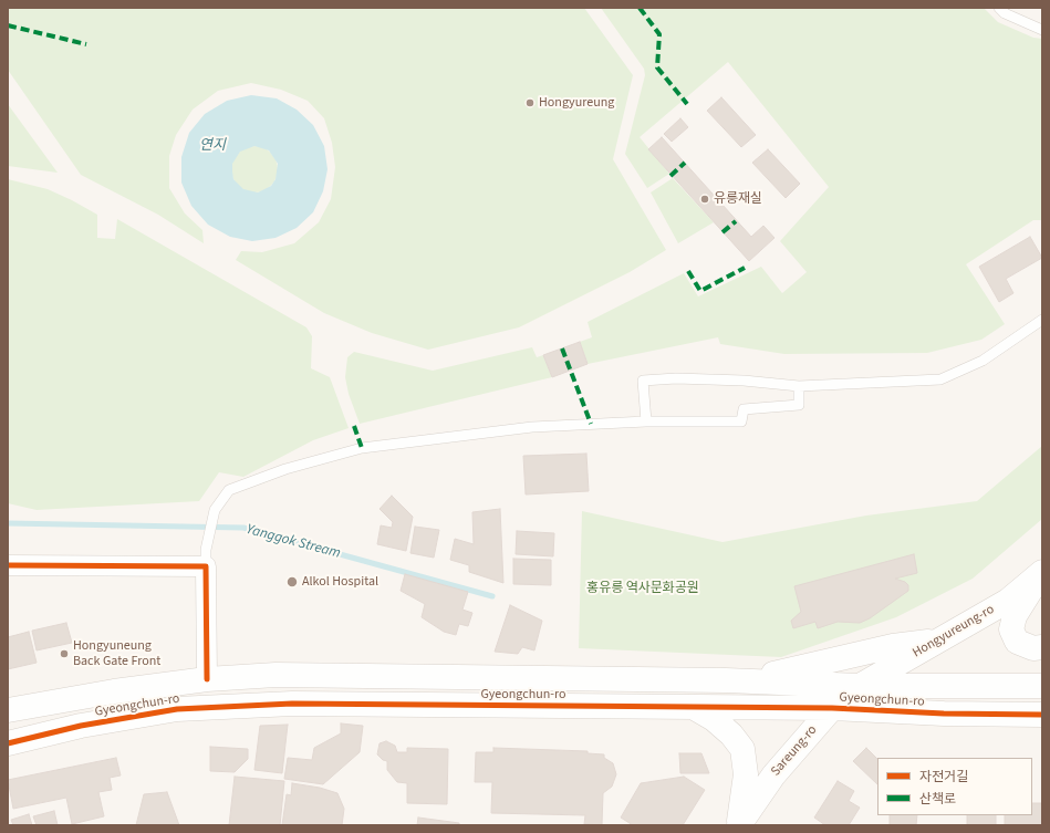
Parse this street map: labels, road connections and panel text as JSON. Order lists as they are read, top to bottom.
{
  "streets": {
    "street": ["Hongyureung-ro", "Gyeongchun-ro", "Sareung-ro"]
  },
  "crossings": [
    ["Hongyureung-ro", "Gyeongchun-ro"],
    ["Hongyureung-ro", "Sareung-ro"],
    ["Gyeongchun-ro", "Sareung-ro"]
  ],
  "water": ["연지", "Yanggok Stream"],
  "parks": ["홍유릉 역사문화공원"],
  "places": [
    "Hongyureung",
    "유릉재실",
    "Alkol Hospital",
    "Hongyuneung Back Gate Front"
  ],
  "legend": ["자전거길", "산책로"]
}
